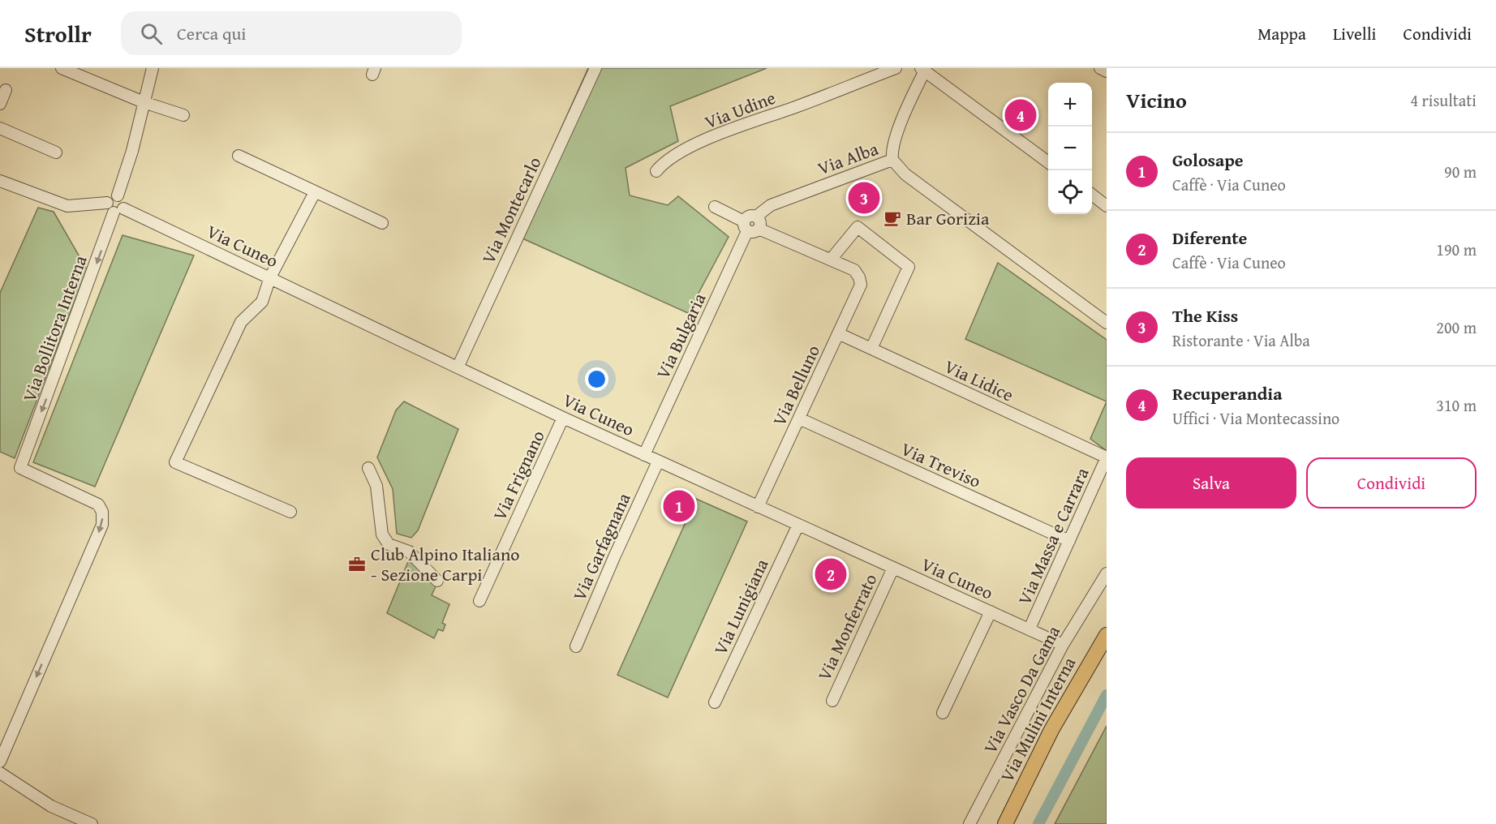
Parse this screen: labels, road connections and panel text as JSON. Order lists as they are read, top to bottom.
{
  "streets": {
    "main road": ["Via Mulini Interna"],
    "street": [
      "Via Udine",
      "Via Alba",
      "Via Montecarlo",
      "Via Cuneo",
      "Via Bollitora Interna",
      "Via Bulgaria",
      "Via Lidice",
      "Via Belluno",
      "Via Treviso",
      "Via Frignano",
      "Via Massa e Carrara",
      "Via Garfagnana",
      "Via Lunigiana",
      "Via Monferrato",
      "Via Vasco Da Gama"
    ]
  },
  "crossings": [
    ["Via Alba", "Via Bulgaria"],
    ["Via Montecarlo", "Via Cuneo"],
    ["Via Cuneo", "Via Bollitora Interna"],
    ["Via Cuneo", "Via Bulgaria"],
    ["Via Cuneo", "Via Belluno"],
    ["Via Cuneo", "Via Frignano"],
    ["Via Cuneo", "Via Massa e Carrara"],
    ["Via Cuneo", "Via Garfagnana"],
    ["Via Cuneo", "Via Lunigiana"],
    ["Via Cuneo", "Via Monferrato"],
    ["Via Cuneo", "Via Vasco Da Gama"],
    ["Via Lidice", "Via Belluno"],
    ["Via Lidice", "Via Massa e Carrara"],
    ["Via Belluno", "Via Treviso"],
    ["Via Treviso", "Via Massa e Carrara"]
  ],
  "one_way": ["Via Bollitora Interna"],
  "places": {
    "cafe": ["Bar Gorizia"],
    "office": ["Club Alpino Italiano - Sezione Carpi"]
  },
  "page": {
    "header": "Strollr",
    "search": "Cerca qui",
    "nav": ["Mappa", "Livelli", "Condividi"],
    "heading": ["Vicino", "4 risultati"],
    "map_buttons": ["+", "−"],
    "pins": [
      "4",
      "3",
      "1",
      "2"
    ],
    "list": [
      {
        "mark": "1",
        "name": "Golosape",
        "note": "Caffè · Via Cuneo",
        "value": "90 m"
      },
      {
        "mark": "2",
        "name": "Diferente",
        "note": "Caffè · Via Cuneo",
        "value": "190 m"
      },
      {
        "mark": "3",
        "name": "The Kiss",
        "note": "Ristorante · Via Alba",
        "value": "200 m"
      },
      {
        "mark": "4",
        "name": "Recuperandia",
        "note": "Uffici · Via Montecassino",
        "value": "310 m"
      }
    ],
    "buttons": ["Salva", "Condividi"]
  }
}
